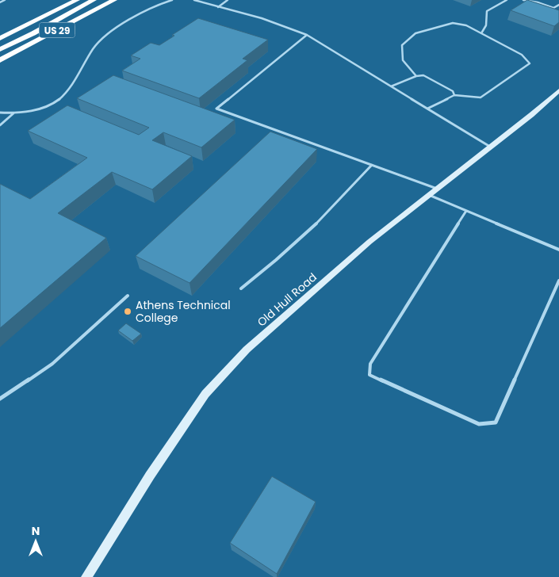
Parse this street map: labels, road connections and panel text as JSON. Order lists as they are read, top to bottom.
{
  "streets": {
    "highway": ["US 29"],
    "main road": ["Old Hull Road"]
  },
  "places": ["Athens Technical College"],
  "north": "top"
}
